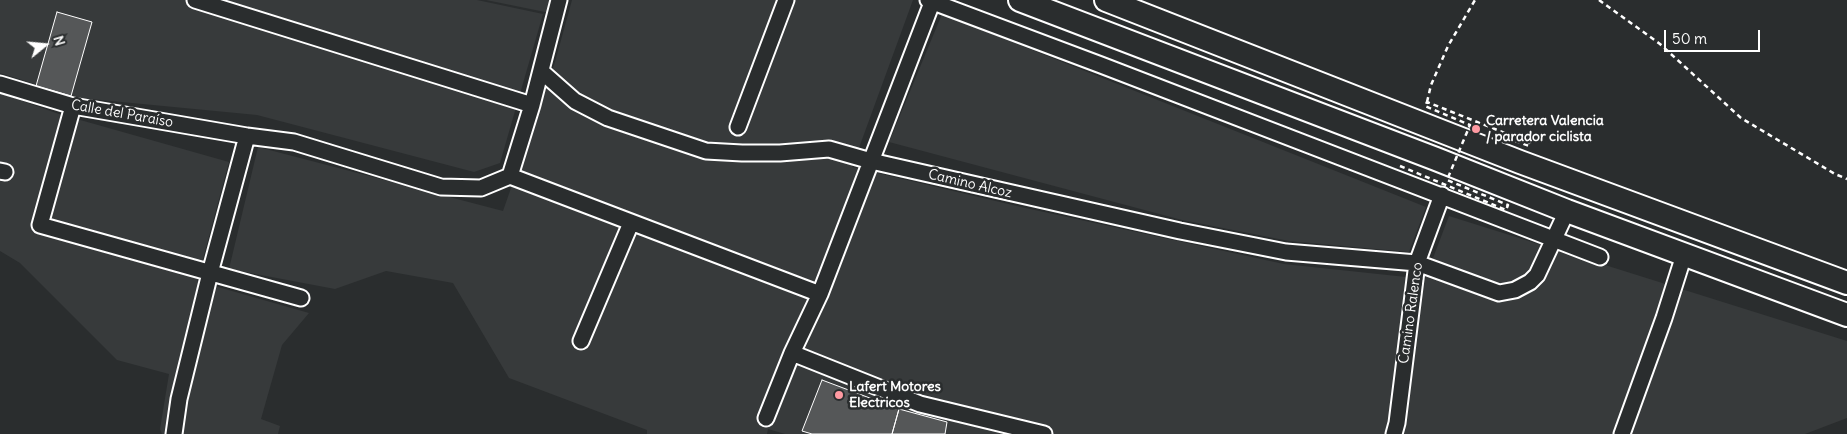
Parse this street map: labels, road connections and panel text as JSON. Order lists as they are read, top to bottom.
{
  "streets": {
    "street": ["Calle del Paraíso", "Camino Alcoz", "Camino Ralenco"]
  },
  "crossings": [
    ["Camino Alcoz", "Camino Ralenco"]
  ],
  "places": ["Carretera Valencia / parador ciclista", "Lafert Motores Electricos"],
  "scale_bar": "50 m",
  "north": "right"
}
